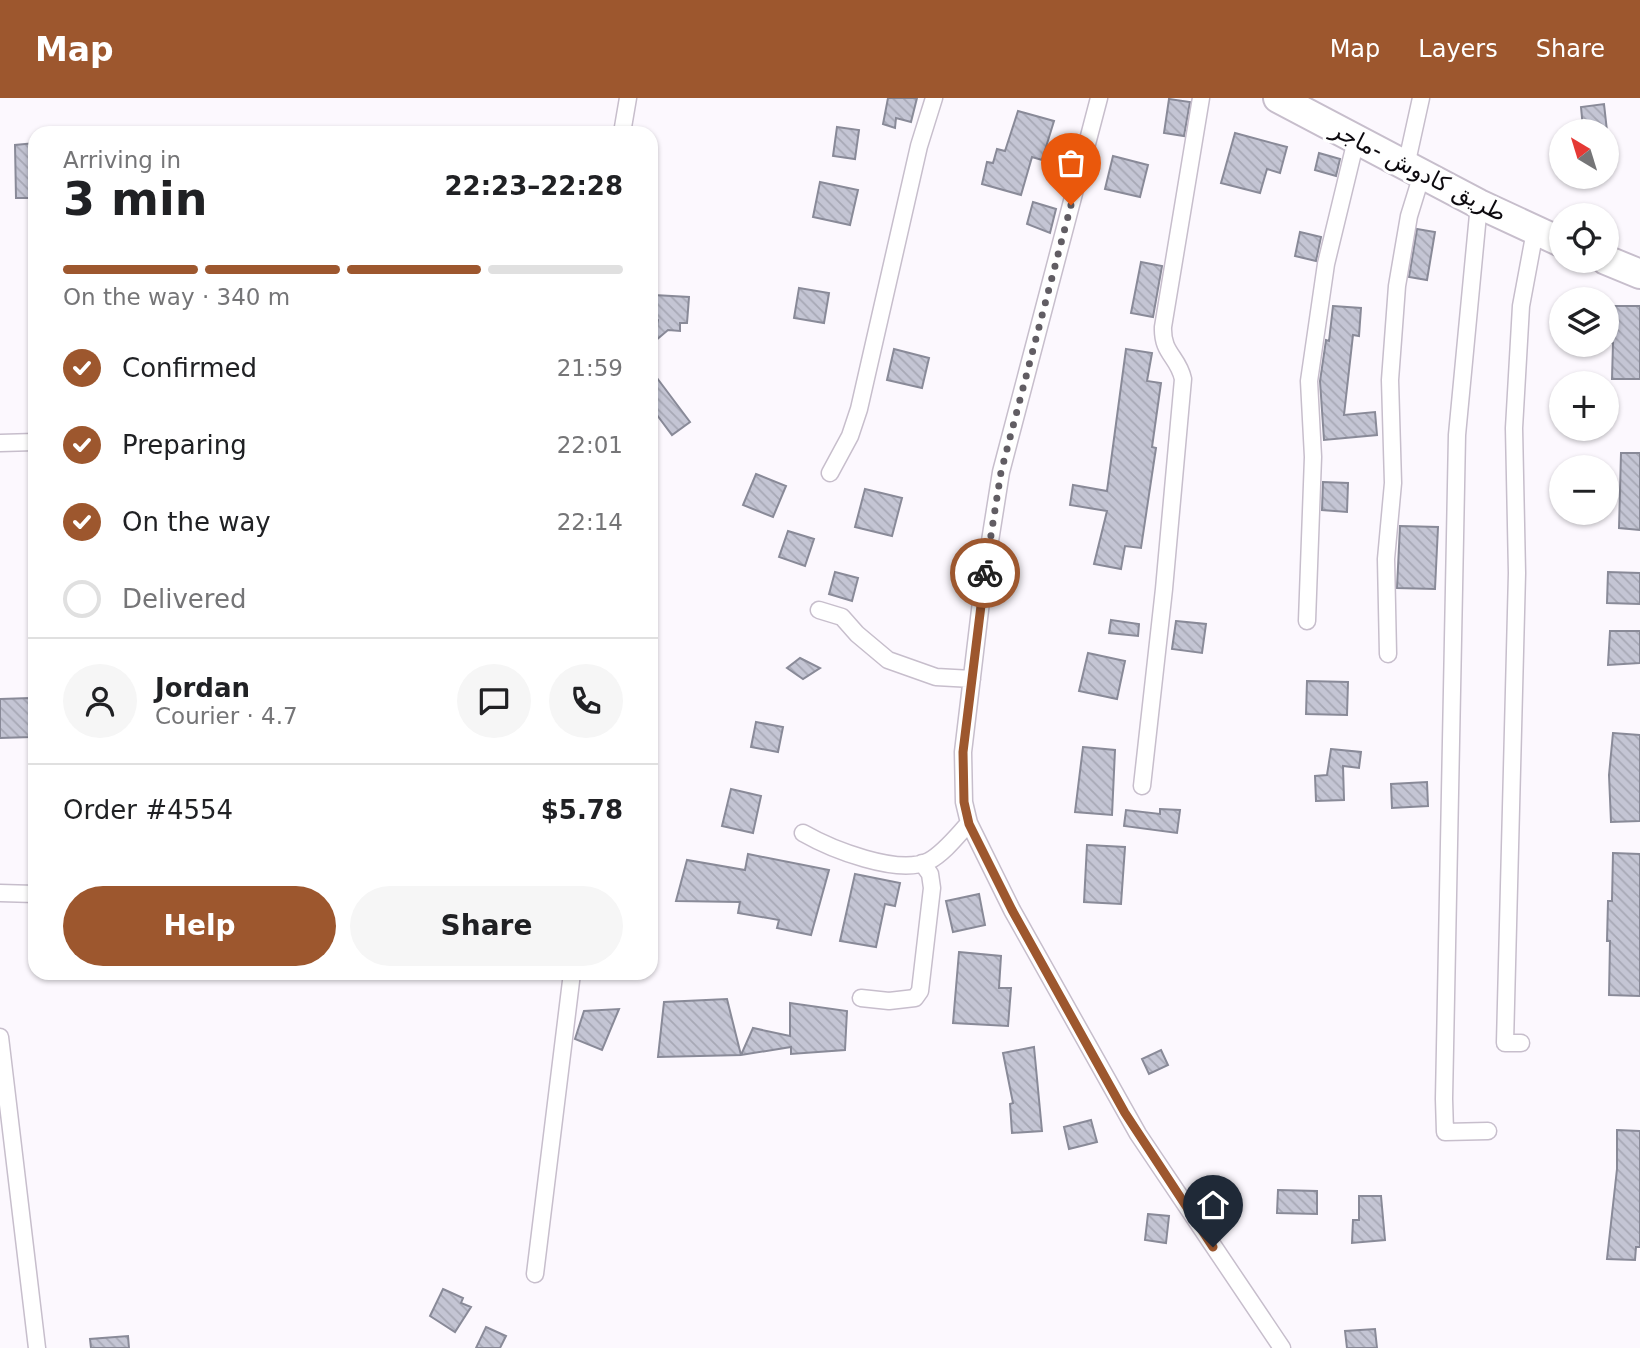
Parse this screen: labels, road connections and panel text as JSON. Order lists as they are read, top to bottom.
{
  "streets": {
    "highway": ["طريق كادوش -ماجر"]
  },
  "north": "top left",
  "page": {
    "header": "Map",
    "nav": ["Map", "Layers", "Share"],
    "map_buttons": ["+", "−"],
    "heading": ["3 min", "Arriving in", "22:23–22:28"],
    "panel": [
      "Jordan",
      "Courier · 4.7",
      "Order #4554",
      "$5.78"
    ],
    "bar": "On the way · 340 m",
    "list": [
      ["Confirmed", "21:59"],
      ["Preparing", "22:01"],
      ["On the way", "22:14"],
      "Delivered"
    ],
    "buttons": ["Help", "Share"]
  }
}
